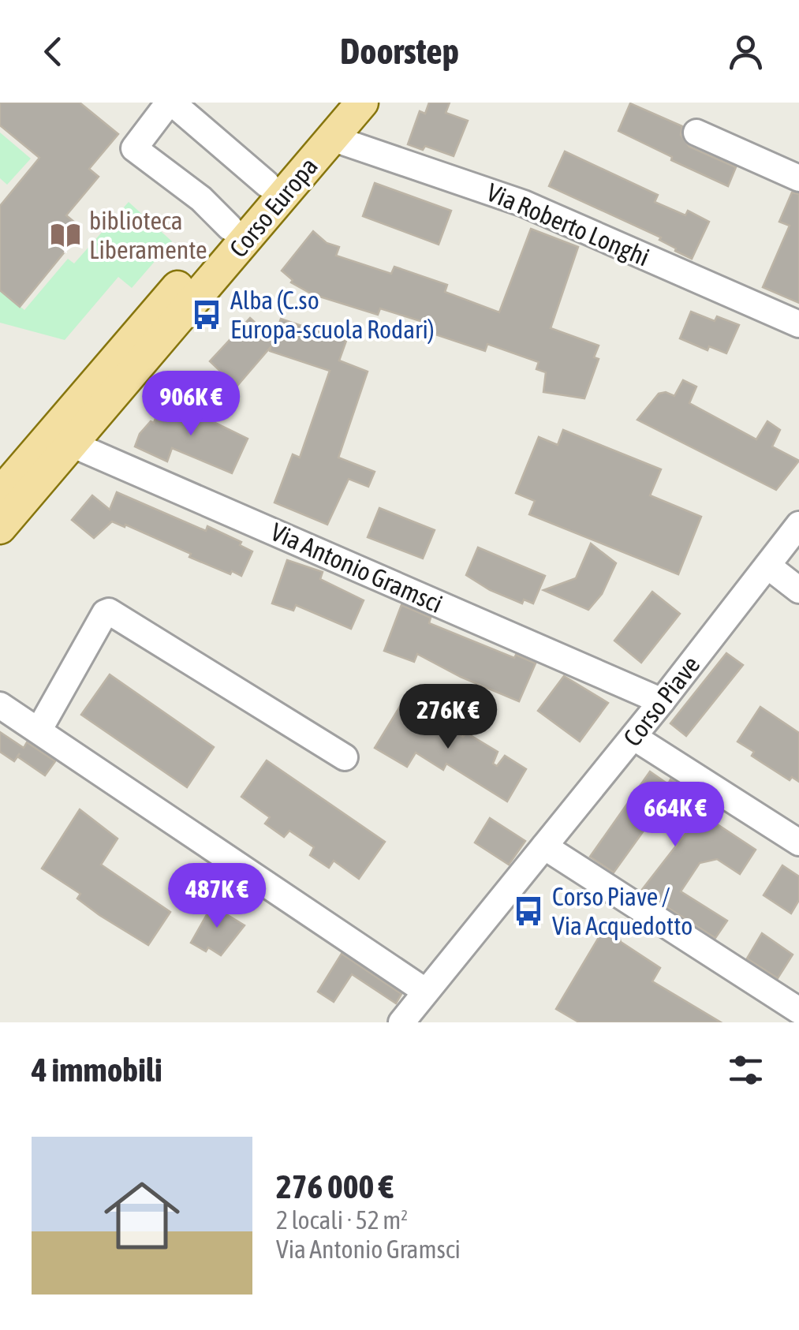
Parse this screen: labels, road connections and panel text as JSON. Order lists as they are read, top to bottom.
{
  "streets": {
    "main road": ["Corso Europa"],
    "street": ["Via Roberto Longhi", "Via Antonio Gramsci", "Corso Piave"]
  },
  "crossings": [
    ["Corso Europa", "Via Roberto Longhi"],
    ["Corso Europa", "Via Antonio Gramsci"],
    ["Via Antonio Gramsci", "Corso Piave"]
  ],
  "places": {
    "library": ["biblioteca Liberamente"],
    "bus stop": ["Alba (C.so Europa-scuola Rodari)", "Corso Piave / Via Acquedotto"]
  },
  "page": {
    "header": "Doorstep",
    "price": [
      "906K €",
      "276K €",
      "664K €",
      "487K €"
    ],
    "heading": "4 immobili",
    "list": [
      {
        "name": "276 000 €",
        "note": "2 locali · 52 m² · Via Antonio Gramsci"
      }
    ]
  }
}
